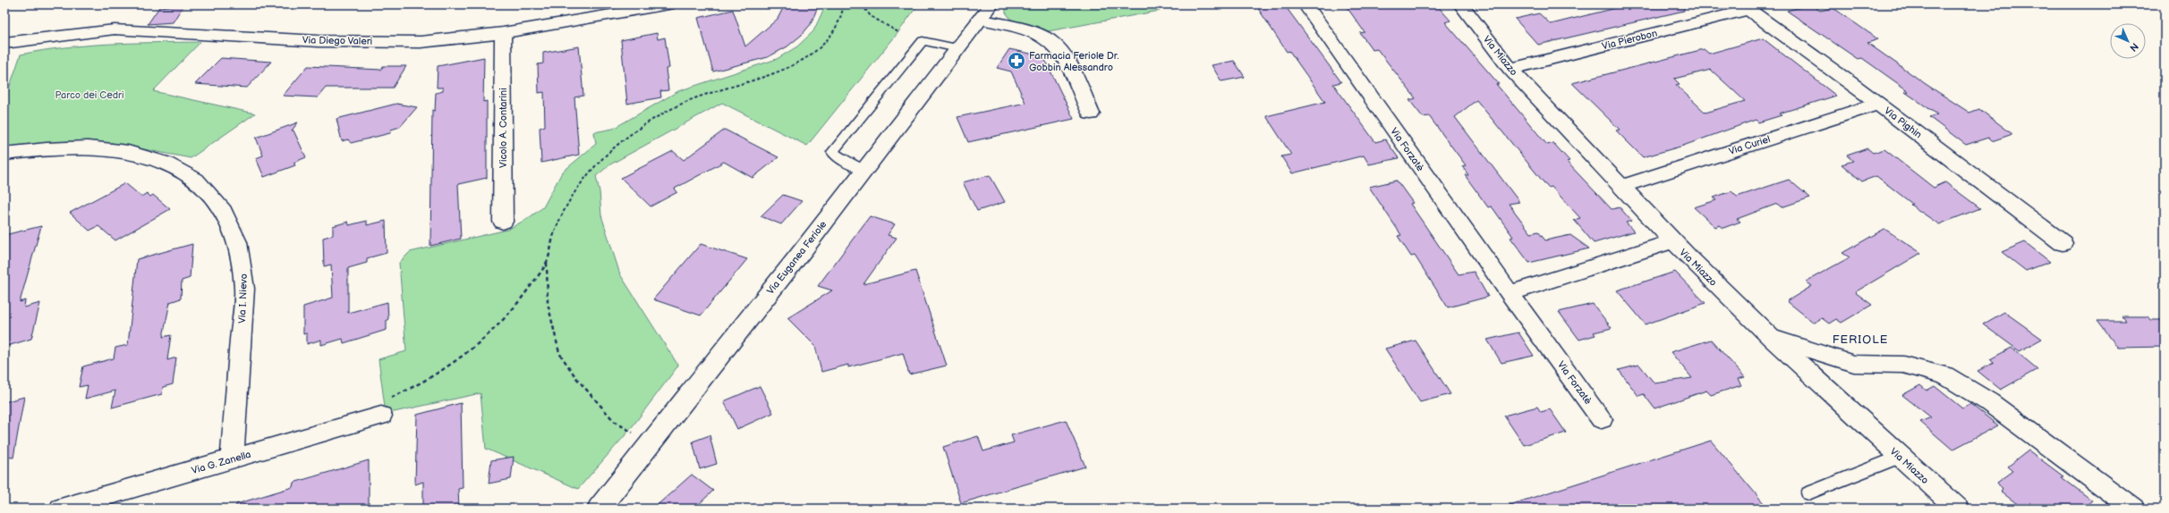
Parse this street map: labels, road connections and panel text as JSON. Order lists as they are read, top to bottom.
{
  "streets": {
    "street": [
      "Via Pierobon",
      "Via Diego Valeri",
      "Via Miazzo",
      "Via Pighin",
      "Vicolo A. Contarini",
      "Via Curiel",
      "Via Forzatè",
      "Via Euganea Feriole",
      "Via I. Nievo",
      "Via G. Zanella"
    ]
  },
  "crossings": [
    ["Via Pierobon", "Via Miazzo"],
    ["Via Pierobon", "Via Pighin"],
    ["Via Diego Valeri", "Vicolo A. Contarini"],
    ["Via Miazzo", "Via Curiel"],
    ["Via Pighin", "Via Curiel"],
    ["Via I. Nievo", "Via G. Zanella"]
  ],
  "districts": ["FERIOLE"],
  "parks": ["Parco dei Cedri"],
  "places": {
    "pharmacy": ["Farmacia Feriole Dr. Gobbin Alessandro"]
  },
  "north": "bottom right"
}
